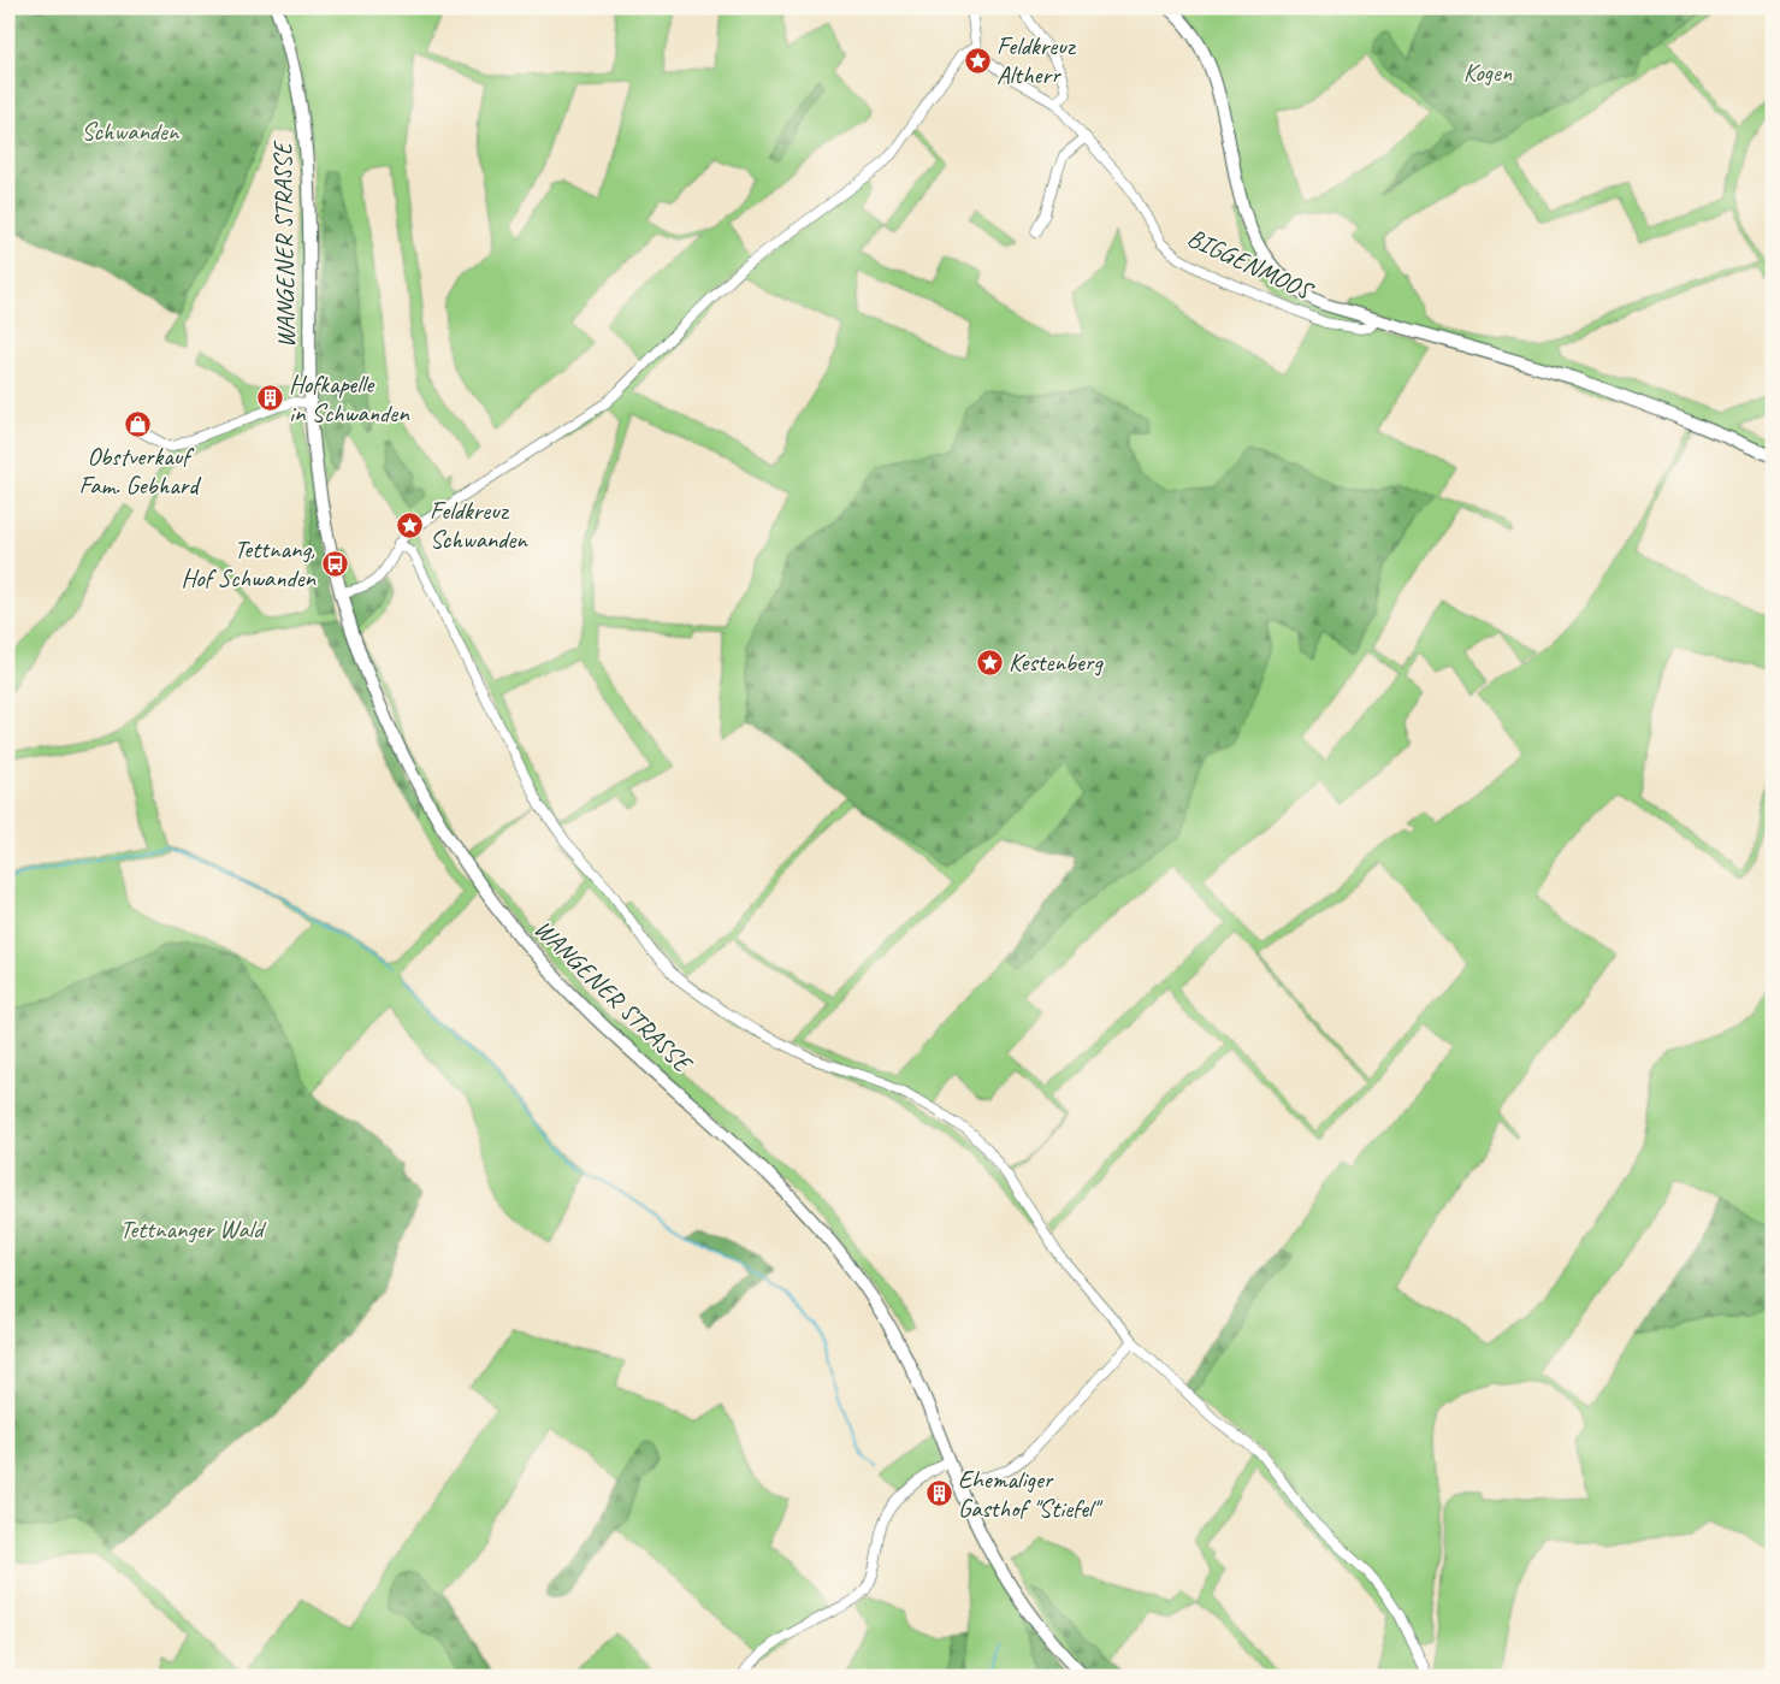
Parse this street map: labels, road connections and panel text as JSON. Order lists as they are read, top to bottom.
{
  "streets": {
    "main road": ["WANGENER STRASSE"],
    "street": ["BIGGENMOOS"]
  },
  "parks": ["Kogen", "Schwanden", "Tettnanger Wald"],
  "places": {
    "place": ["Feldkreuz Altherr", "Feldkreuz Schwanden", "Kestenberg"],
    "building": ["Hofkapelle in Schwanden", "Ehemaliger Gasthof \"Stiefel\""],
    "shop": ["Obstverkauf Fam. Gebhard"],
    "bus stop": ["Tettnang, Hof Schwanden"]
  }
}
